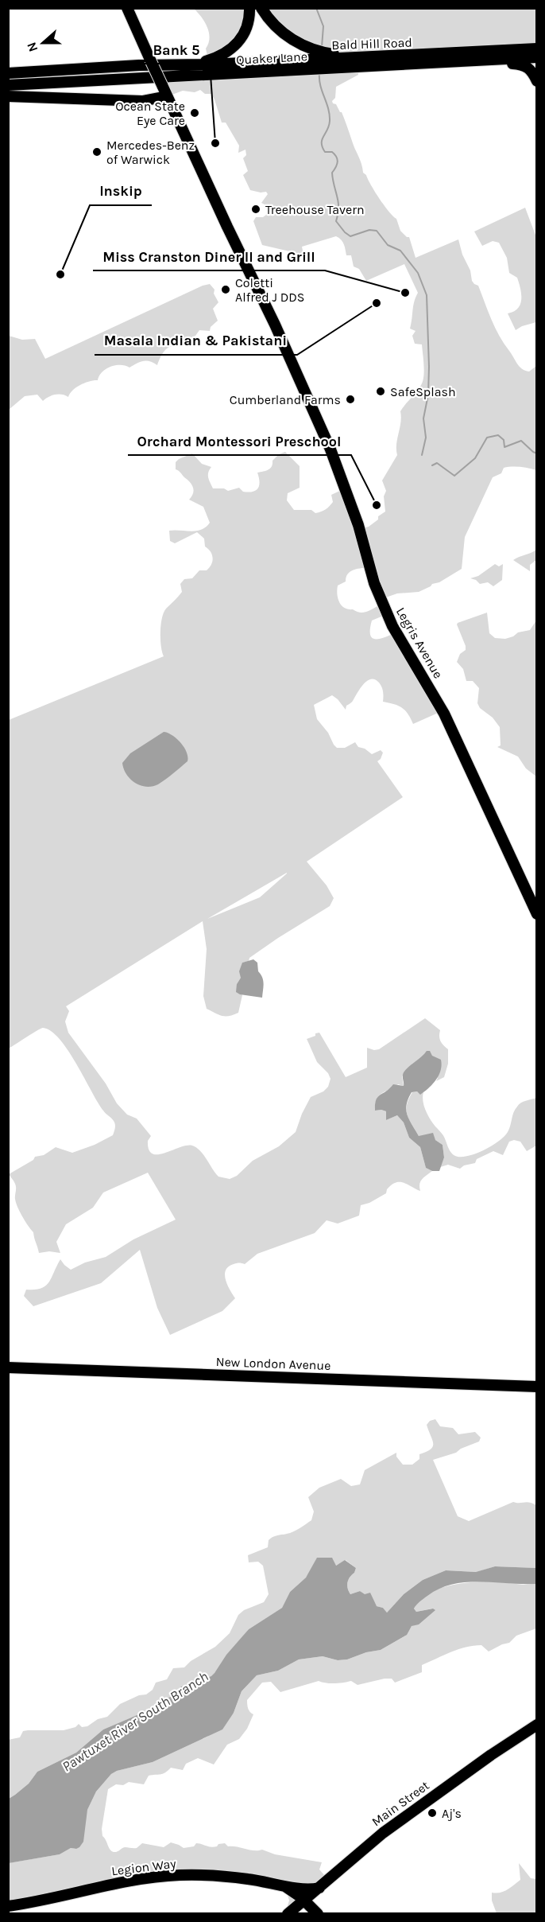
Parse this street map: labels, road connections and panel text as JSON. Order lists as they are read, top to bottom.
{
  "streets": {
    "main road": [
      "Bald Hill Road",
      "Quaker Lane",
      "Legris Avenue",
      "New London Avenue",
      "Main Street",
      "Legion Way"
    ]
  },
  "crossings": [
    ["Main Street", "Legion Way"]
  ],
  "water": ["Pawtuxet River South Branch"],
  "places": [
    "Ocean State Eye Care",
    "Bank 5",
    "Mercedes-Benz of Warwick",
    "Treehouse Tavern",
    "Inskip",
    "Coletti Alfred J DDS",
    "Miss Cranston Diner II and Grill",
    "Masala Indian & Pakistani",
    "SafeSplash",
    "Cumberland Farms",
    "Orchard Montessori Preschool",
    "Aj's"
  ],
  "north": "left"
}
